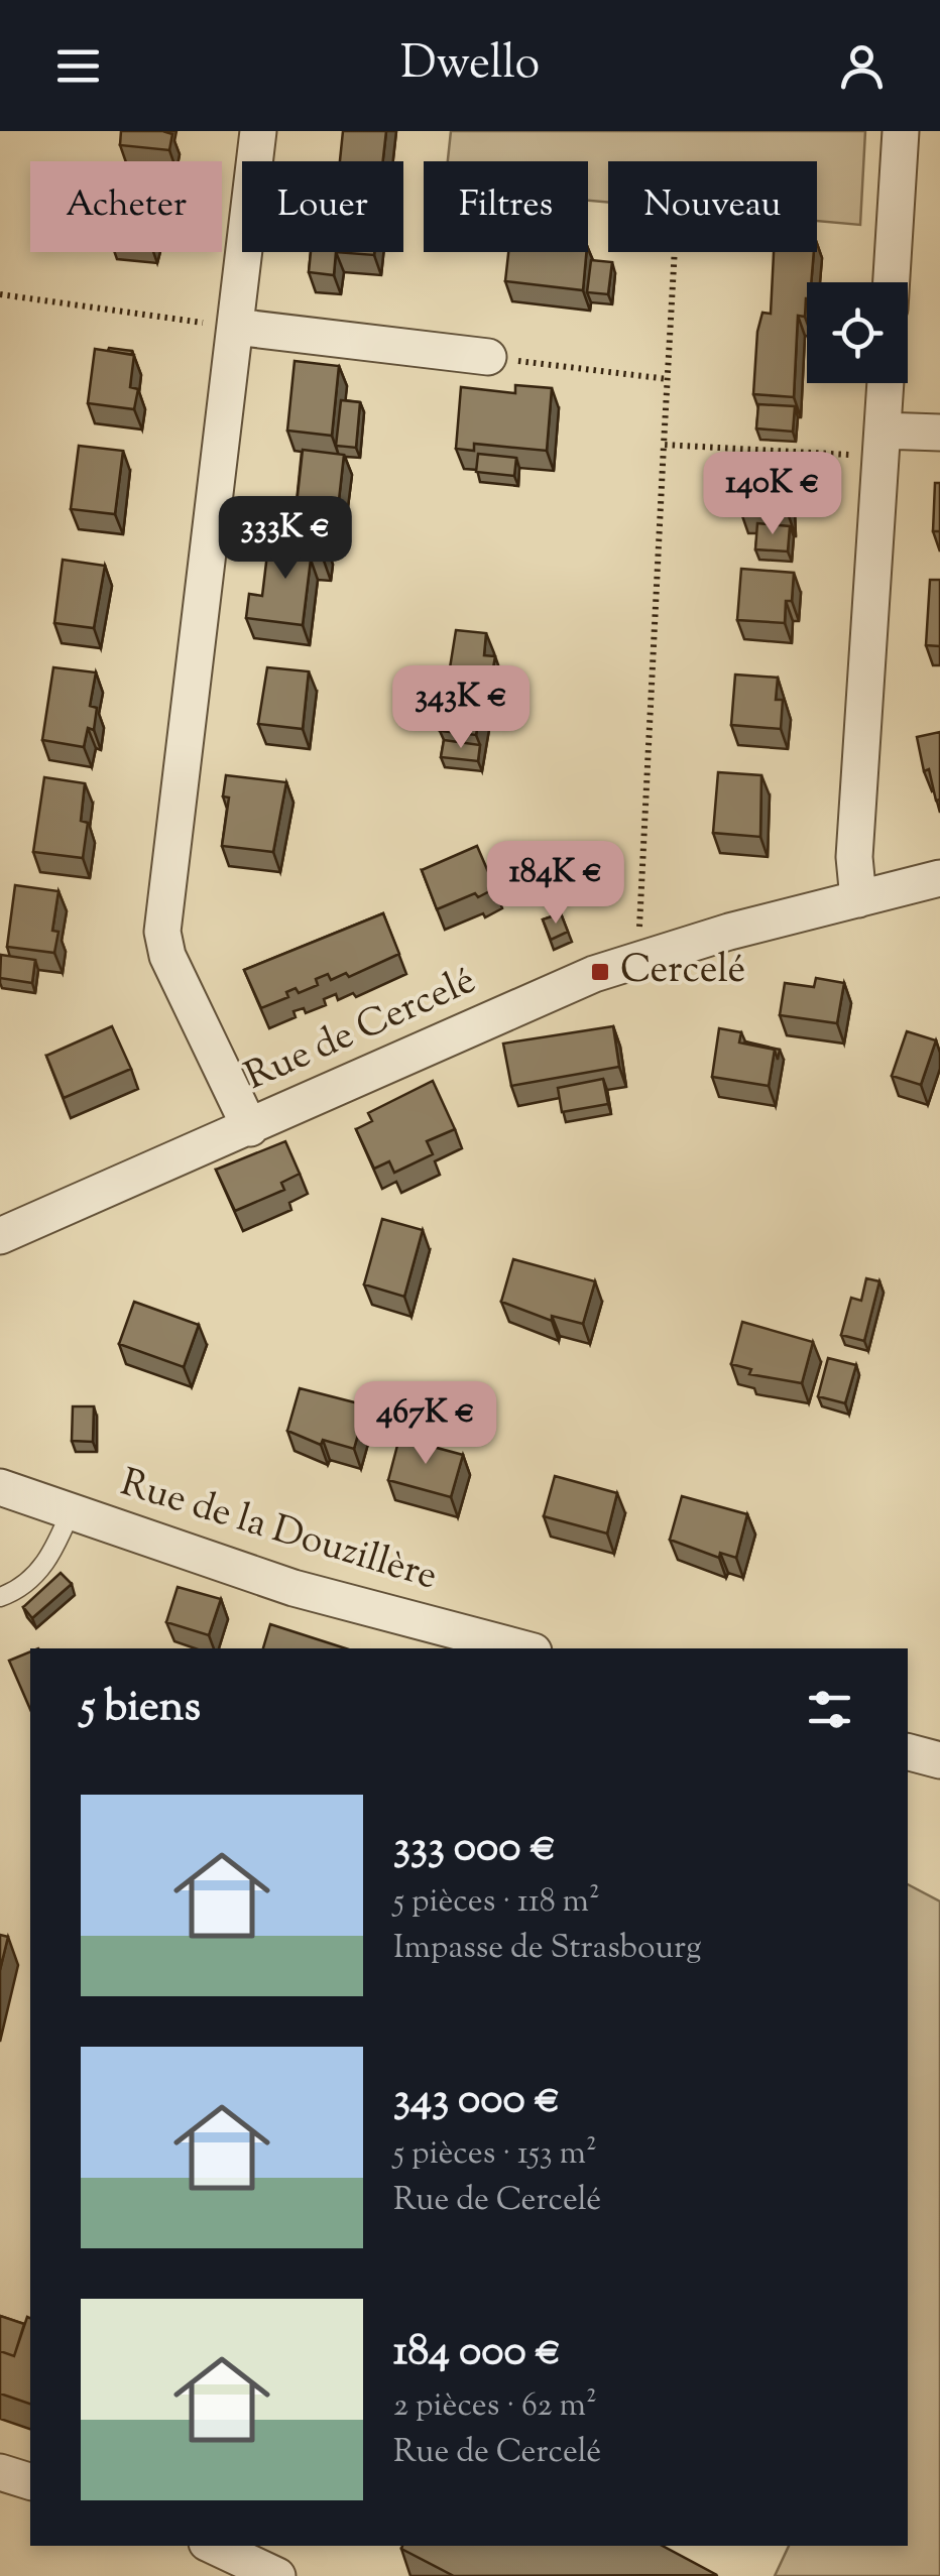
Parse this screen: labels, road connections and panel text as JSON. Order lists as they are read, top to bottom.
{
  "streets": {
    "street": ["Rue de Cercelé", "Rue de la Douzillère"]
  },
  "places": {
    "transit": ["Cercelé"]
  },
  "page": {
    "header": "Dwello",
    "chip": [
      "Acheter",
      "Louer",
      "Filtres",
      "Nouveau"
    ],
    "price": [
      "140K €",
      "333K €",
      "343K €",
      "184K €",
      "467K €"
    ],
    "heading": "5 biens",
    "list": [
      {
        "name": "333 000 €",
        "note": "5 pièces · 118 m² · Impasse de Strasbourg"
      },
      {
        "name": "343 000 €",
        "note": "5 pièces · 153 m² · Rue de Cercelé"
      },
      {
        "name": "184 000 €",
        "note": "2 pièces · 62 m² · Rue de Cercelé"
      }
    ]
  }
}
